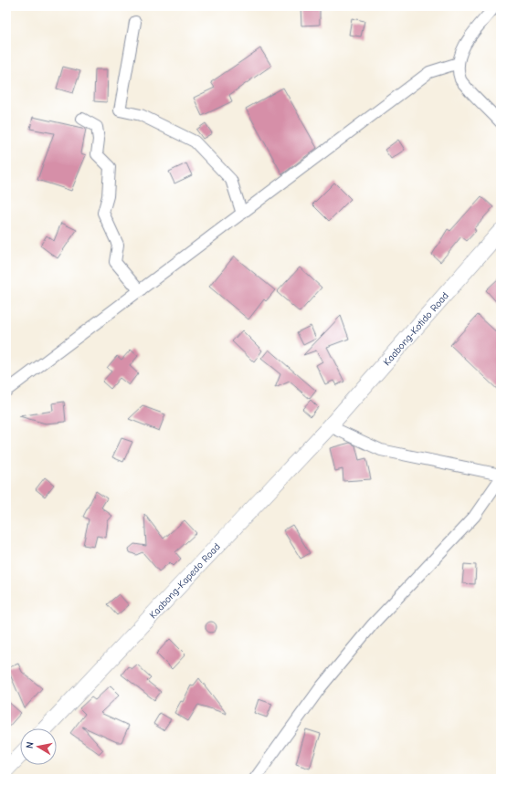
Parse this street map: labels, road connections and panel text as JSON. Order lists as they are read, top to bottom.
{
  "streets": {
    "main road": ["Kaabong-Kotido Road", "Kaabong-Kapedo Road"]
  },
  "crossings": [
    ["Kaabong-Kotido Road", "Kaabong-Kapedo Road"]
  ],
  "north": "left"
}
